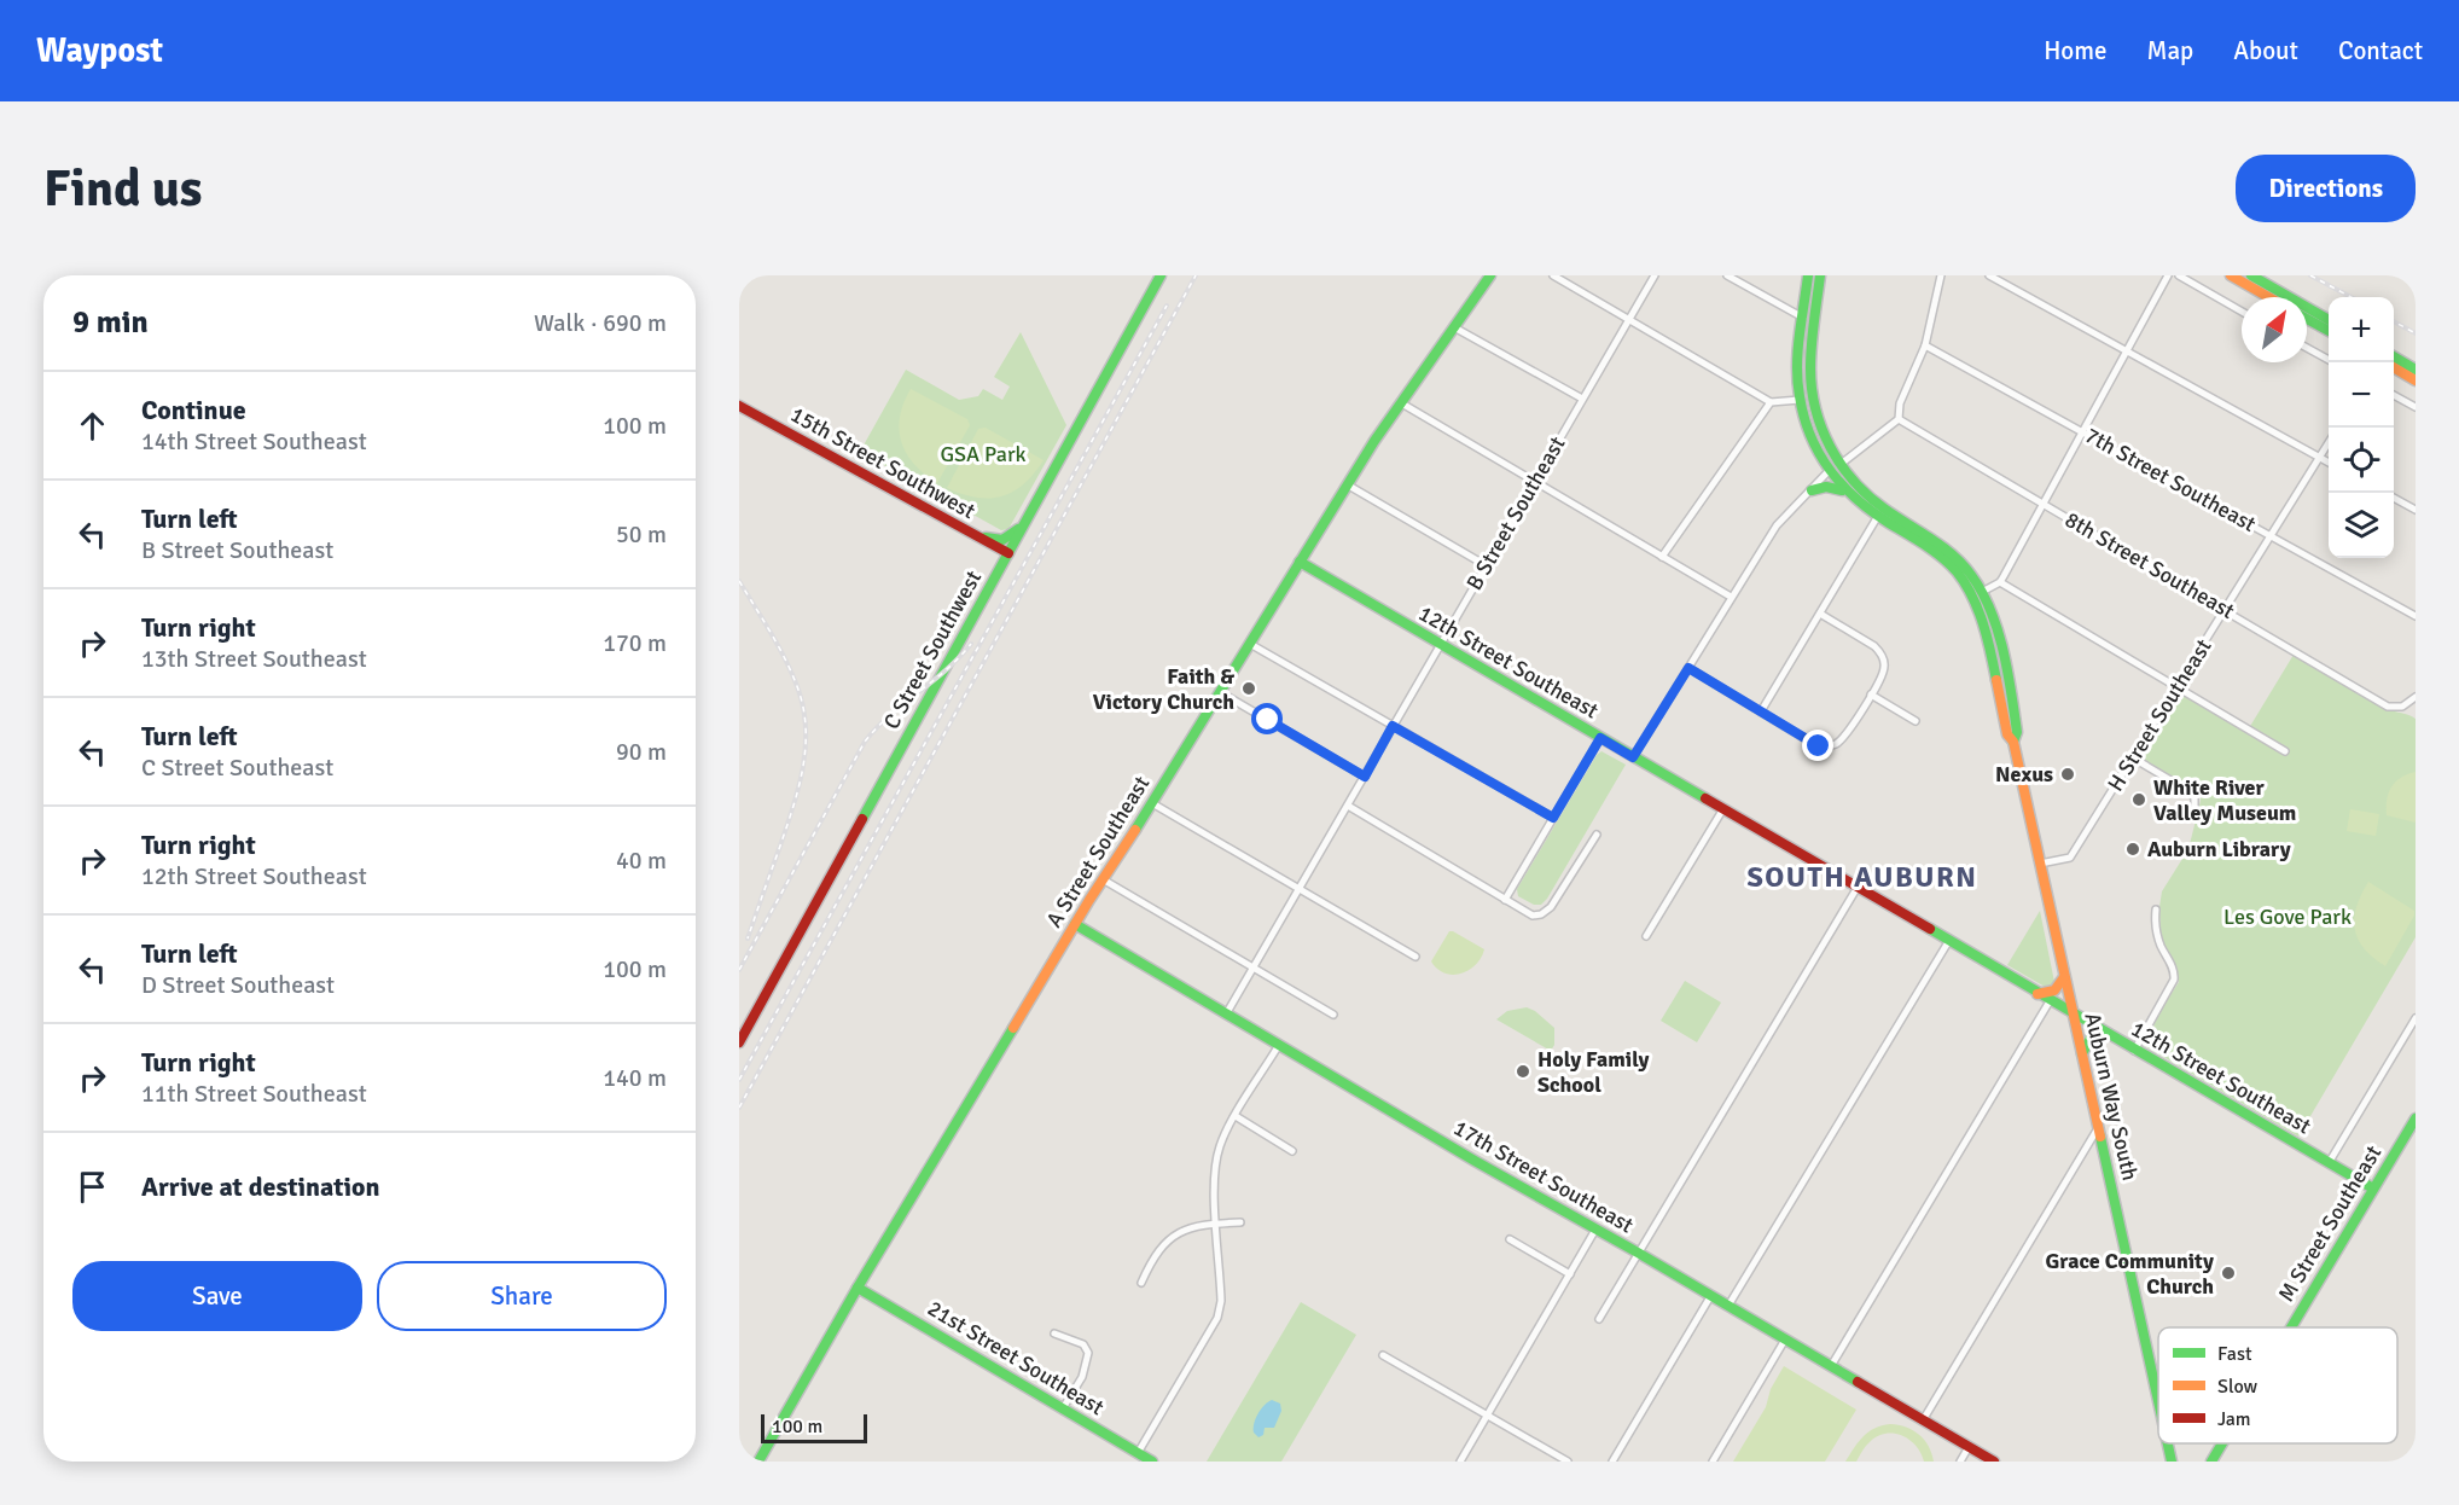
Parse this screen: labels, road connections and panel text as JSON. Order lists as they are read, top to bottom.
{
  "streets": {
    "main road": [
      "15th Street Southwest",
      "C Street Southwest",
      "12th Street Southeast",
      "A Street Southeast",
      "Auburn Way South",
      "17th Street Southeast",
      "M Street Southeast",
      "21st Street Southeast"
    ],
    "street": [
      "7th Street Southeast",
      "B Street Southeast",
      "8th Street Southeast",
      "H Street Southeast"
    ]
  },
  "crossings": [
    ["15th Street Southwest", "C Street Southwest"],
    ["7th Street Southeast", "H Street Southeast"],
    ["B Street Southeast", "12th Street Southeast"],
    ["B Street Southeast", "17th Street Southeast"],
    ["8th Street Southeast", "H Street Southeast"],
    ["12th Street Southeast", "A Street Southeast"],
    ["12th Street Southeast", "Auburn Way South"],
    ["12th Street Southeast", "M Street Southeast"],
    ["H Street Southeast", "Auburn Way South"],
    ["A Street Southeast", "17th Street Southeast"],
    ["A Street Southeast", "21st Street Southeast"]
  ],
  "districts": ["SOUTH AUBURN"],
  "parks": ["GSA Park", "Les Gove Park"],
  "places": [
    "Faith & Victory Church",
    "Nexus",
    "White River Valley Museum",
    "Auburn Library",
    "Holy Family School",
    "Grace Community Church"
  ],
  "legend": ["Fast", "Slow", "Jam"],
  "scale_bar": "100 m",
  "north": "top right",
  "page": {
    "header": "Waypost",
    "nav": [
      "Home",
      "Map",
      "About",
      "Contact"
    ],
    "buttons": [
      "Directions",
      ["Save", "Share"]
    ],
    "title": "Find us",
    "heading": ["9 min", "Walk · 690 m"],
    "map_buttons": ["+", "−"],
    "list": [
      ["Continue", "14th Street Southeast", "100 m"],
      ["Turn left", "B Street Southeast", "50 m"],
      ["Turn right", "13th Street Southeast", "170 m"],
      ["Turn left", "C Street Southeast", "90 m"],
      ["Turn right", "12th Street Southeast", "40 m"],
      ["Turn left", "D Street Southeast", "100 m"],
      ["Turn right", "11th Street Southeast", "140 m"],
      "Arrive at destination"
    ],
    "scale": "100 m"
  }
}
